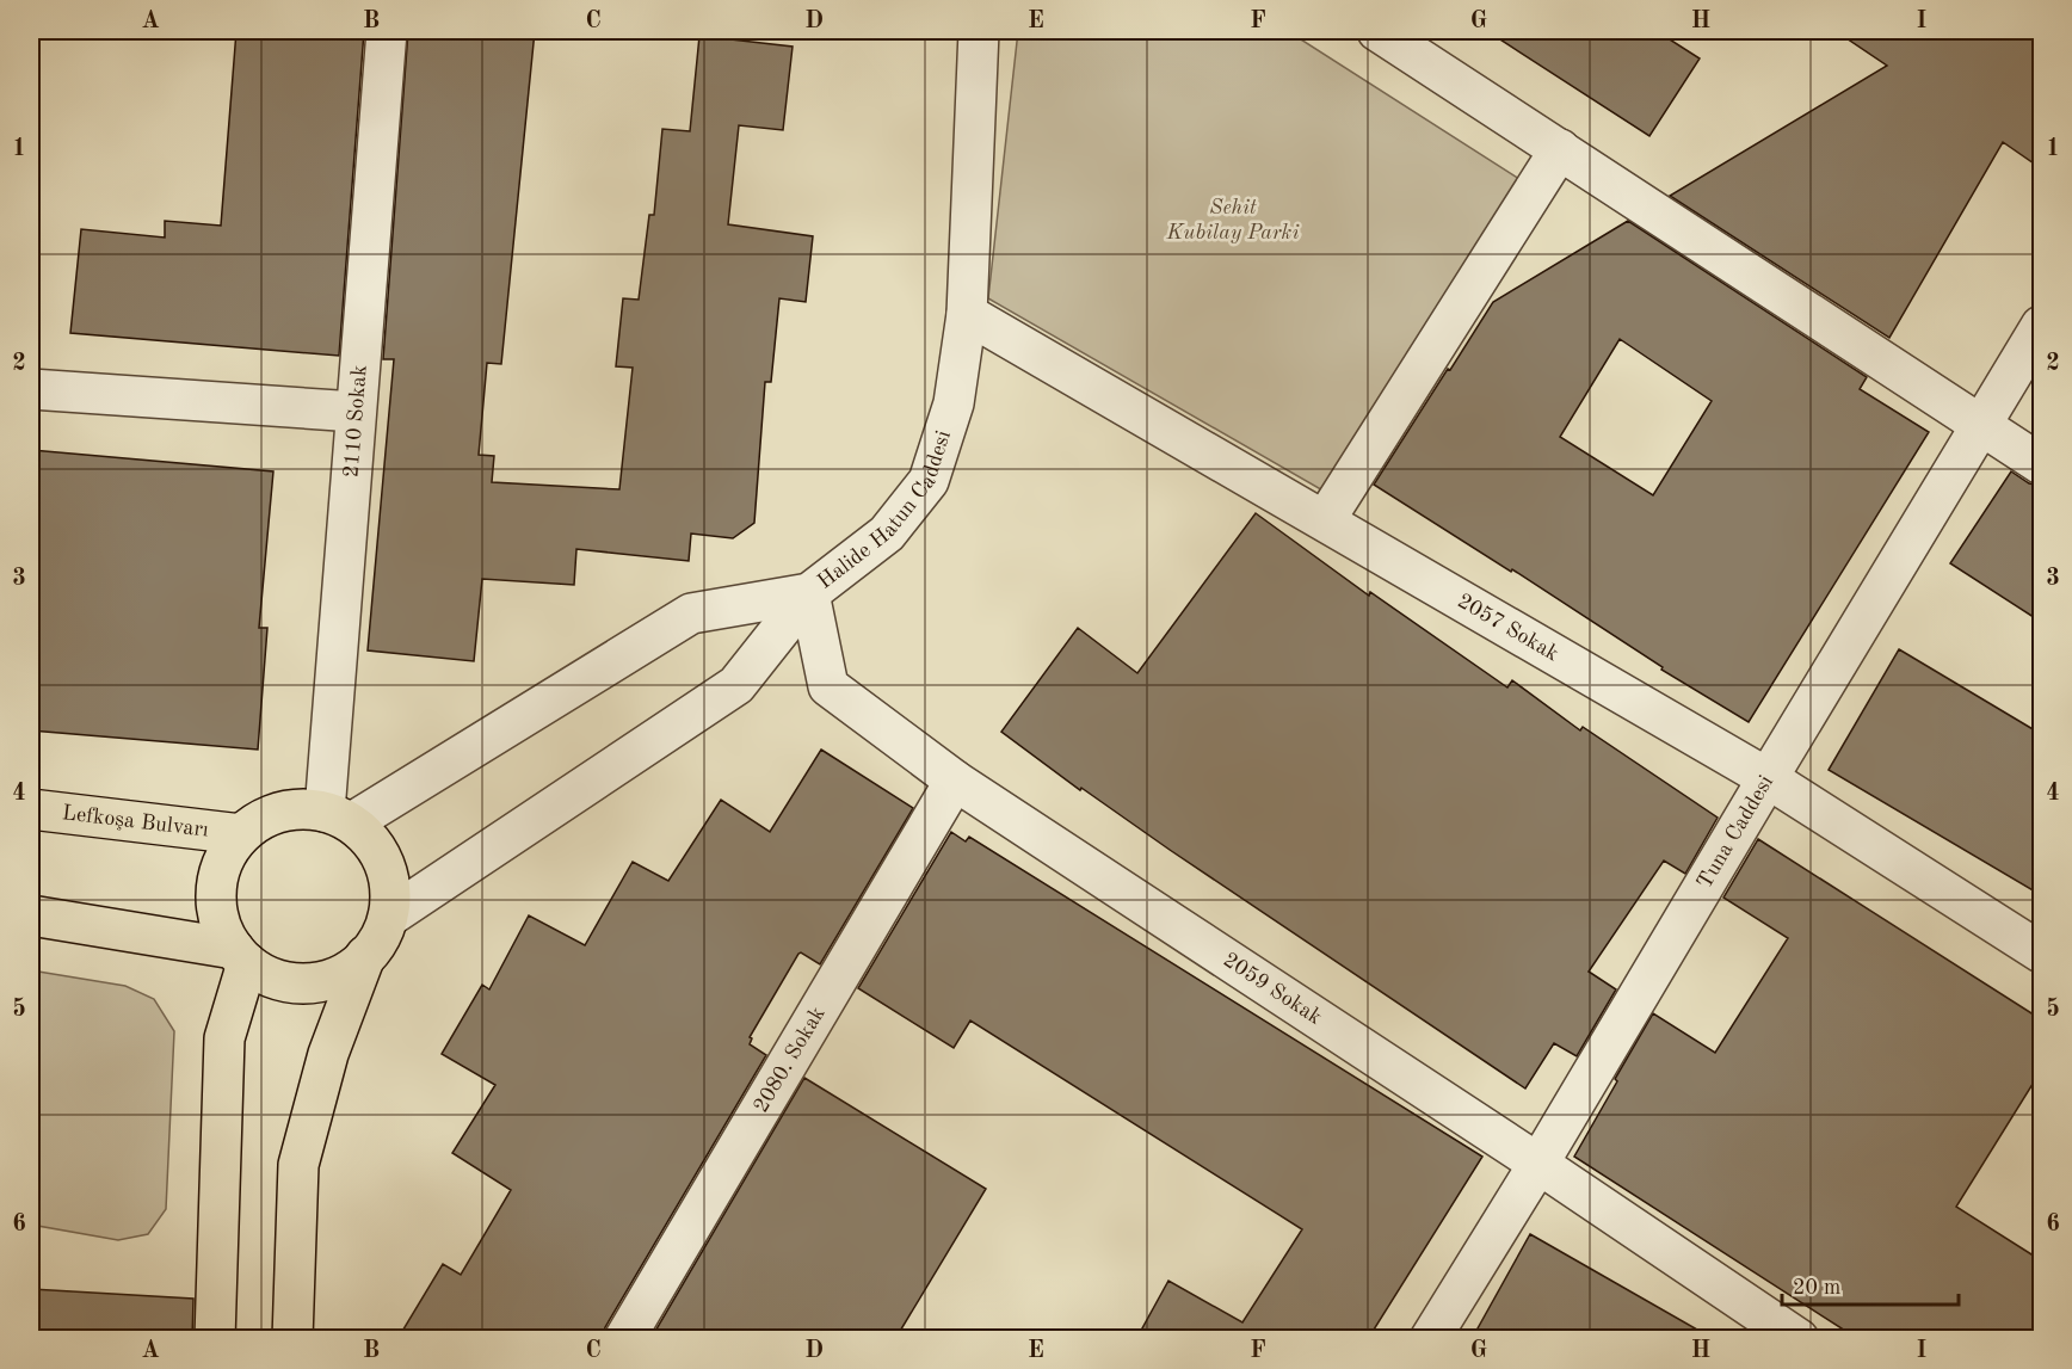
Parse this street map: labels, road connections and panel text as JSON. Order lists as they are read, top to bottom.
{
  "streets": {
    "main road": ["Lefkoşa Bulvarı"],
    "street": [
      "2110 Sokak",
      "Halide Hatun Caddesi",
      "2057 Sokak",
      "Tuna Caddesi",
      "2059 Sokak",
      "2080. Sokak"
    ]
  },
  "crossings": [
    ["2110 Sokak", "Halide Hatun Caddesi"],
    ["2110 Sokak", "Lefkoşa Bulvarı"],
    ["Halide Hatun Caddesi", "2057 Sokak"],
    ["Halide Hatun Caddesi", "Lefkoşa Bulvarı"],
    ["Halide Hatun Caddesi", "2059 Sokak"],
    ["2057 Sokak", "Tuna Caddesi"],
    ["Tuna Caddesi", "2059 Sokak"],
    ["2059 Sokak", "2080. Sokak"]
  ],
  "parks": ["Sehit Kubilay Parki"],
  "scale_bar": "20 m",
  "grid": {
    "columns": [
      "A",
      "B",
      "C",
      "D",
      "E",
      "F",
      "G",
      "H",
      "I"
    ],
    "rows": [
      "1",
      "2",
      "3",
      "4",
      "5",
      "6"
    ]
  }
}
